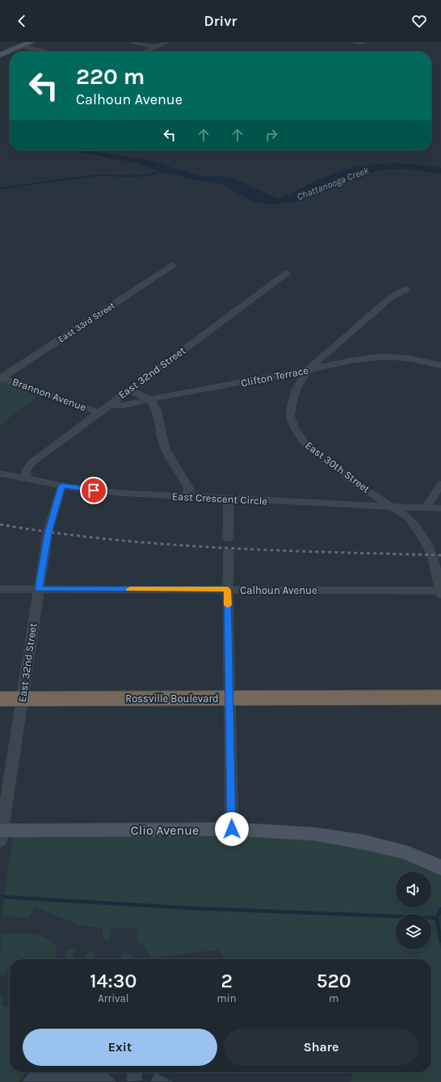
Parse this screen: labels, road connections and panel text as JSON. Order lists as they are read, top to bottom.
{
  "streets": {
    "highway": ["Rossville Boulevard"],
    "street": [
      "East 33rd Street",
      "East 32nd Street",
      "Clifton Terrace",
      "Brannon Avenue",
      "East 30th Street",
      "East Crescent Circle",
      "Calhoun Avenue",
      "Clio Avenue"
    ]
  },
  "crossings": [
    ["East 33rd Street", "Brannon Avenue"],
    ["East 32nd Street", "Clifton Terrace"],
    ["East 32nd Street", "Brannon Avenue"],
    ["East 32nd Street", "East Crescent Circle"],
    ["East 32nd Street", "Calhoun Avenue"],
    ["East 32nd Street", "Rossville Boulevard"],
    ["East 32nd Street", "Clio Avenue"],
    ["Clifton Terrace", "East 30th Street"],
    ["East 30th Street", "East Crescent Circle"],
    ["East 30th Street", "Calhoun Avenue"]
  ],
  "water": ["Chattanooga Creek"],
  "page": {
    "header": "Drivr",
    "turn": ["220 m", "Calhoun Avenue"],
    "eta": [
      "14:30",
      "Arrival",
      "2",
      "min",
      "520",
      "m"
    ],
    "buttons": ["Exit", "Share"]
  }
}
